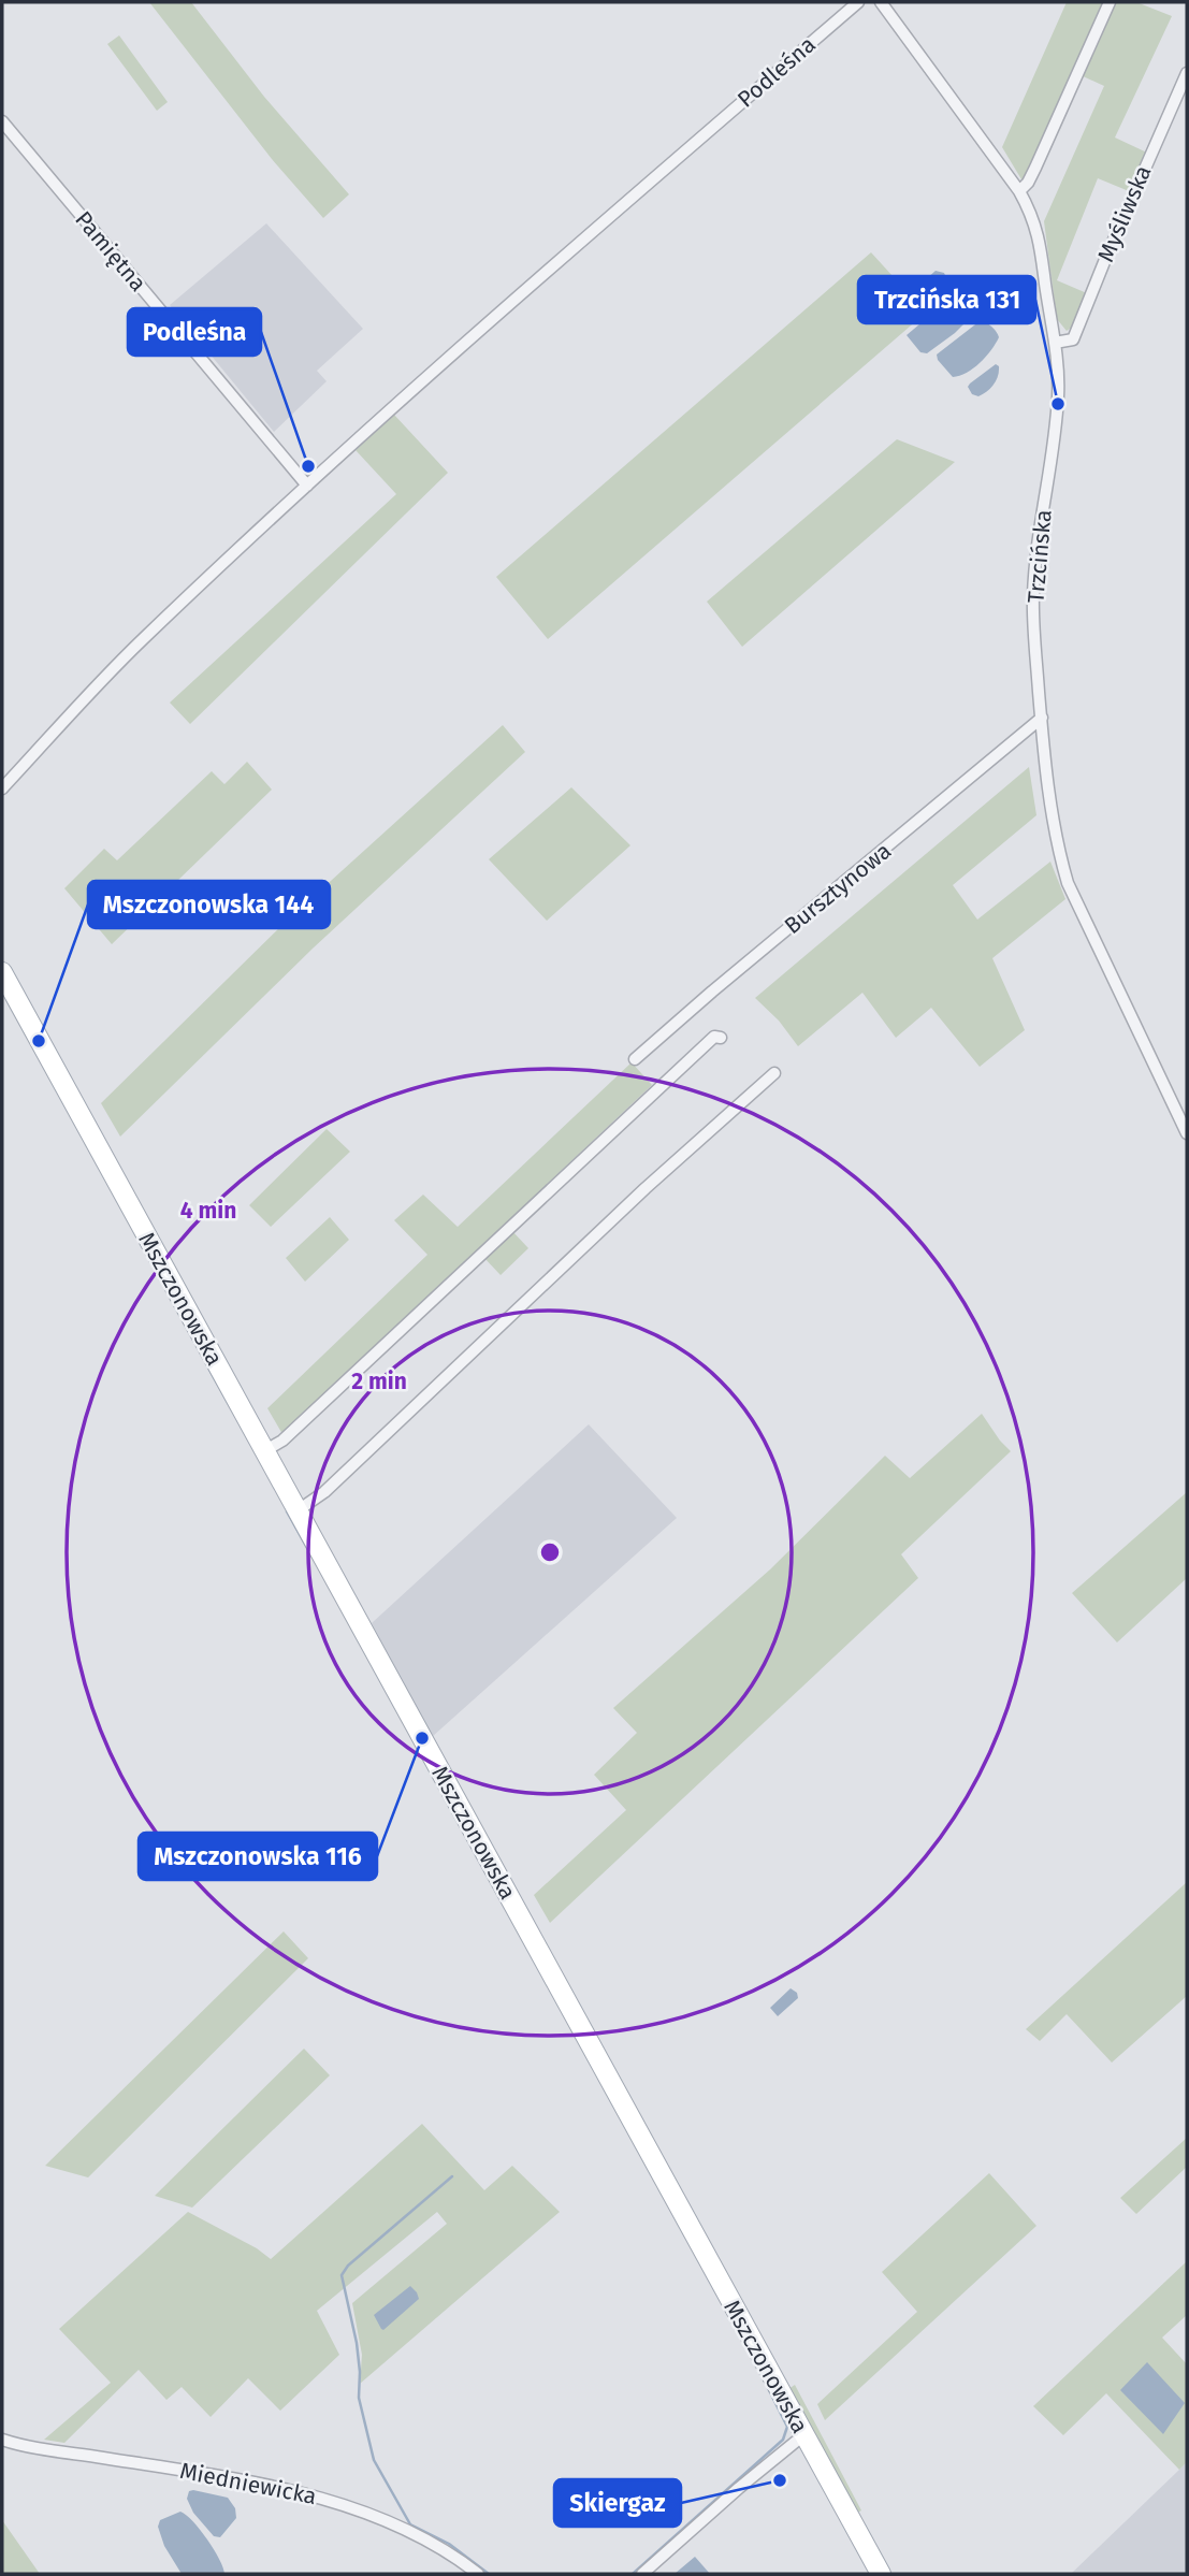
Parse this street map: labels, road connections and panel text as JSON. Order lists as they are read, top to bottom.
{
  "streets": {
    "main road": ["Mszczonowska"],
    "street": [
      "Podleśna",
      "Myśliwska",
      "Pamiętna",
      "Trzcińska",
      "Bursztynowa",
      "Miedniewicka"
    ]
  },
  "crossings": [
    ["Podleśna", "Pamiętna"],
    ["Myśliwska", "Trzcińska"],
    ["Trzcińska", "Bursztynowa"]
  ],
  "places": [
    "Trzcińska 131",
    "Podleśna",
    "Mszczonowska 144",
    "Mszczonowska 116",
    "Skiergaz"
  ],
  "rings": ["4 min", "2 min"]
}
